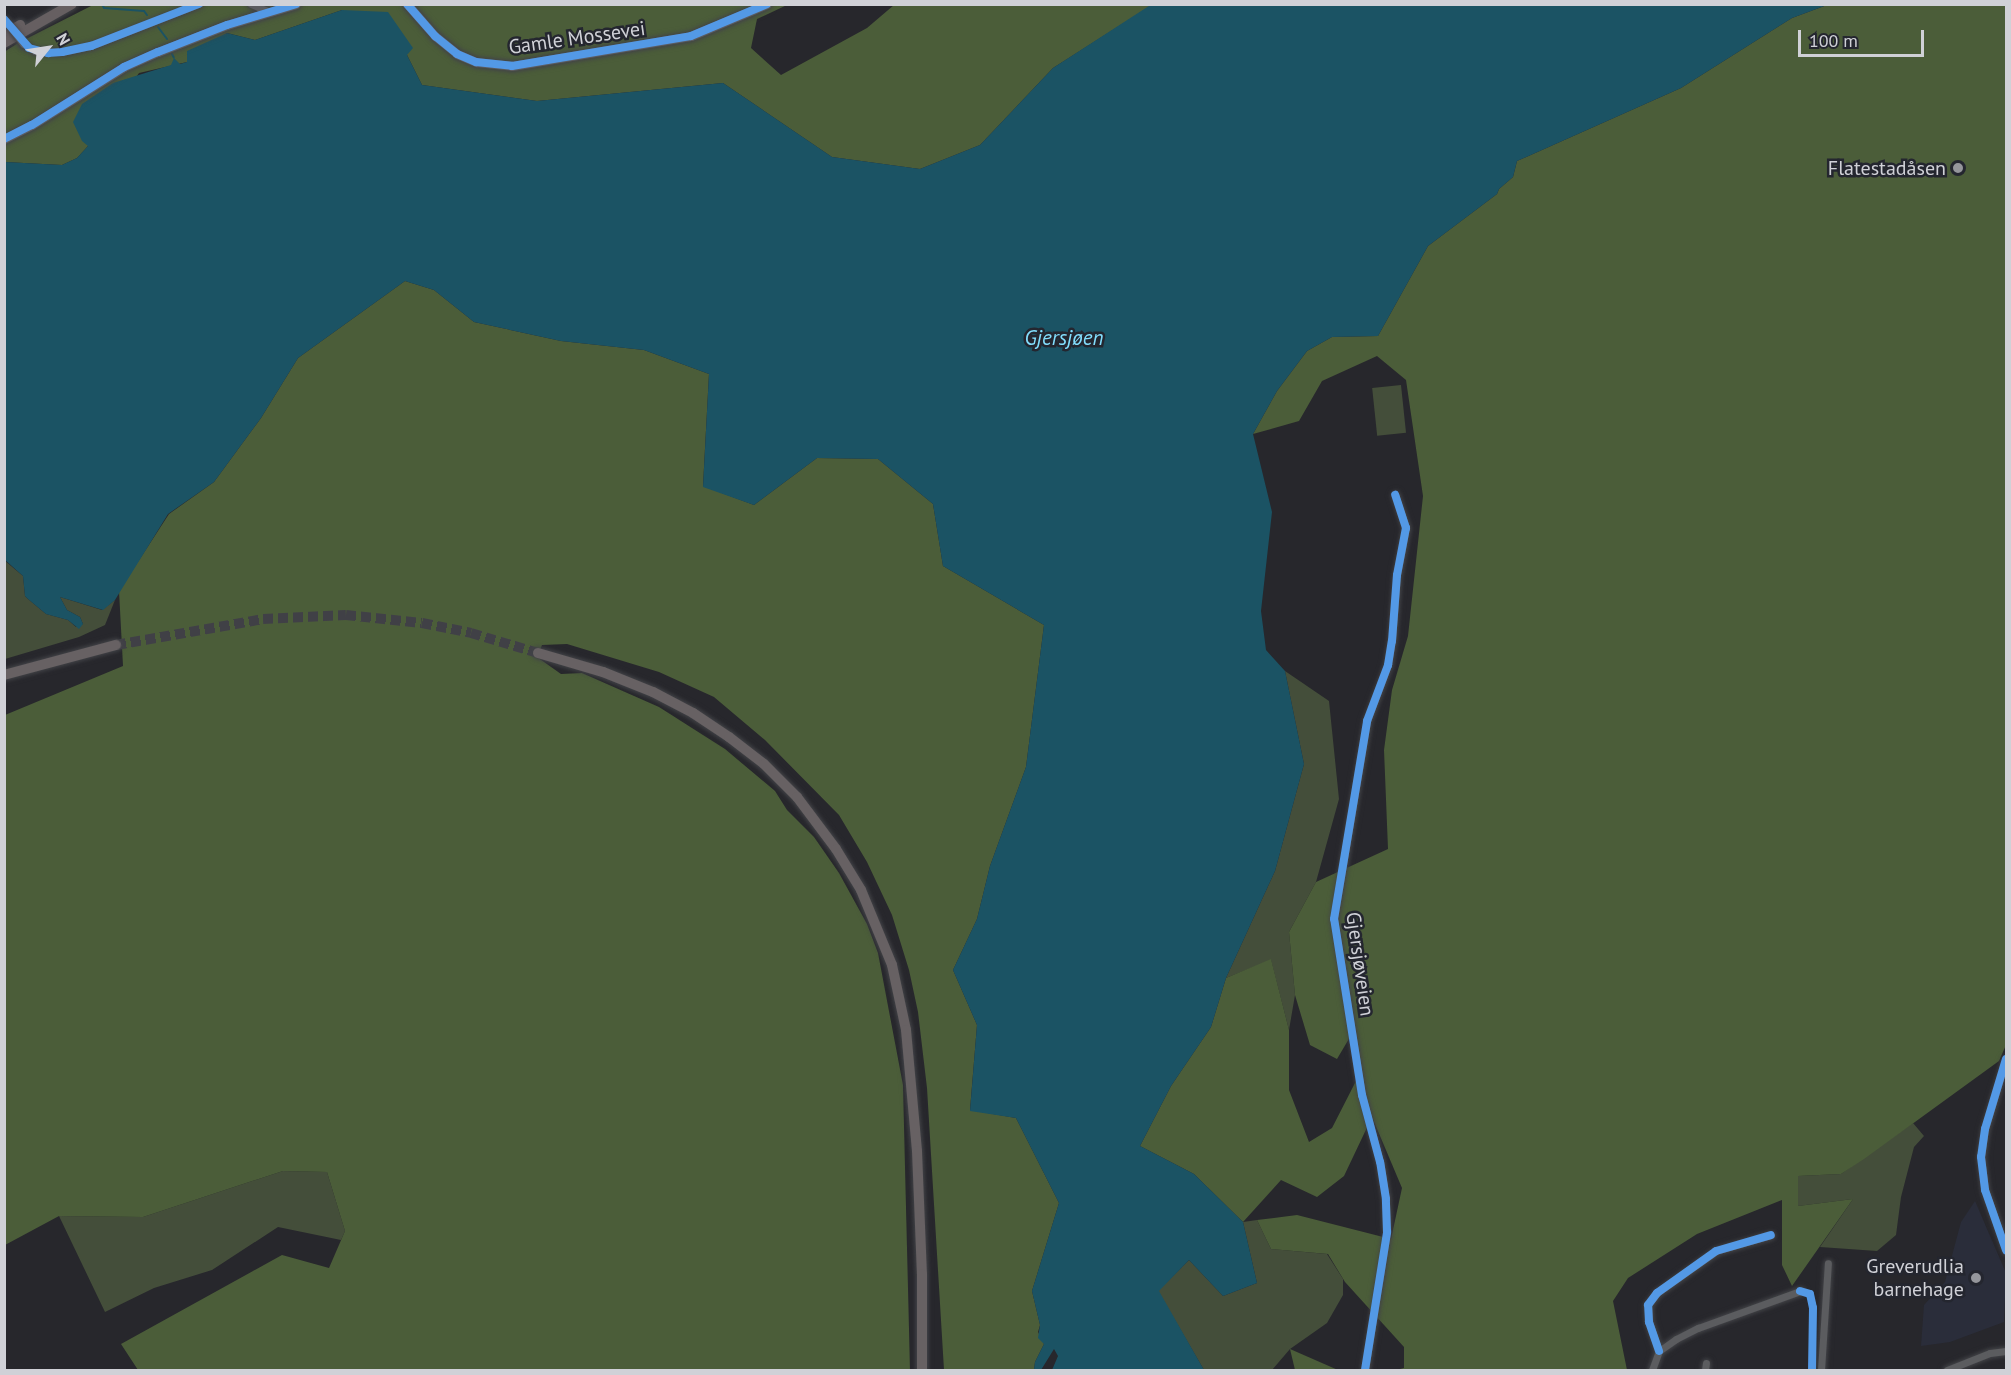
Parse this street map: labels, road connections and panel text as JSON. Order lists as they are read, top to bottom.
{
  "streets": {
    "main road": ["Gamle Mossevei"],
    "street": ["Gjersjøveien"]
  },
  "water": ["Gjersjøen"],
  "places": ["Flatestadåsen", "Greverudlia barnehage"],
  "scale_bar": "100 m",
  "north": "top right"
}
